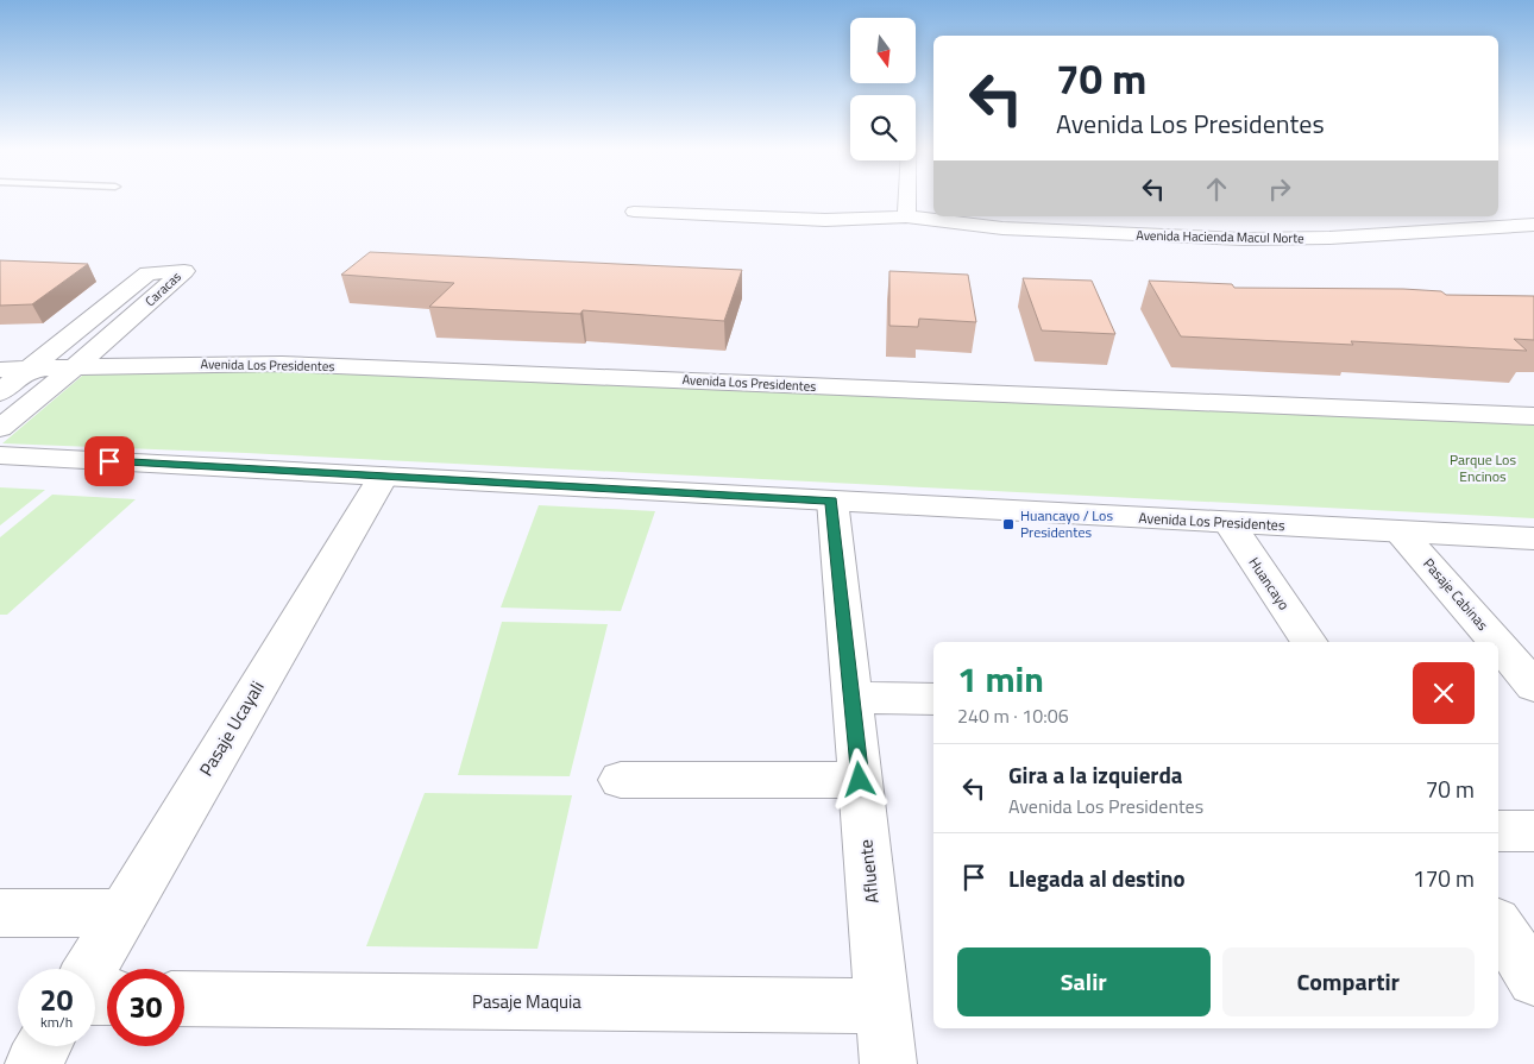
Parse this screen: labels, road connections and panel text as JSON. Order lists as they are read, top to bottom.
{
  "streets": {
    "street": [
      "Avenida Hacienda Macul Norte",
      "Caracas",
      "Avenida Los Presidentes",
      "Huancayo",
      "Pasaje Cabinas",
      "Pasaje Ucayali",
      "Afluente",
      "Pasaje Maquia"
    ]
  },
  "crossings": [
    ["Caracas", "Avenida Los Presidentes"],
    ["Avenida Los Presidentes", "Huancayo"],
    ["Avenida Los Presidentes", "Pasaje Cabinas"],
    ["Avenida Los Presidentes", "Pasaje Ucayali"],
    ["Avenida Los Presidentes", "Afluente"],
    ["Afluente", "Pasaje Maquia"]
  ],
  "parks": ["Parque Los Encinos"],
  "places": {
    "transit": ["Huancayo / Los Presidentes"]
  },
  "north": "bottom",
  "page": {
    "turn": ["70 m", "Avenida Los Presidentes"],
    "heading": ["1 min", "240 m · 10:06"],
    "list": [
      {
        "name": "Gira a la izquierda",
        "note": "Avenida Los Presidentes",
        "value": "70 m"
      },
      {
        "name": "Llegada al destino",
        "value": "170 m"
      }
    ],
    "buttons": ["Salir", "Compartir"],
    "speed": "20 km/h",
    "limit": "30"
  }
}
